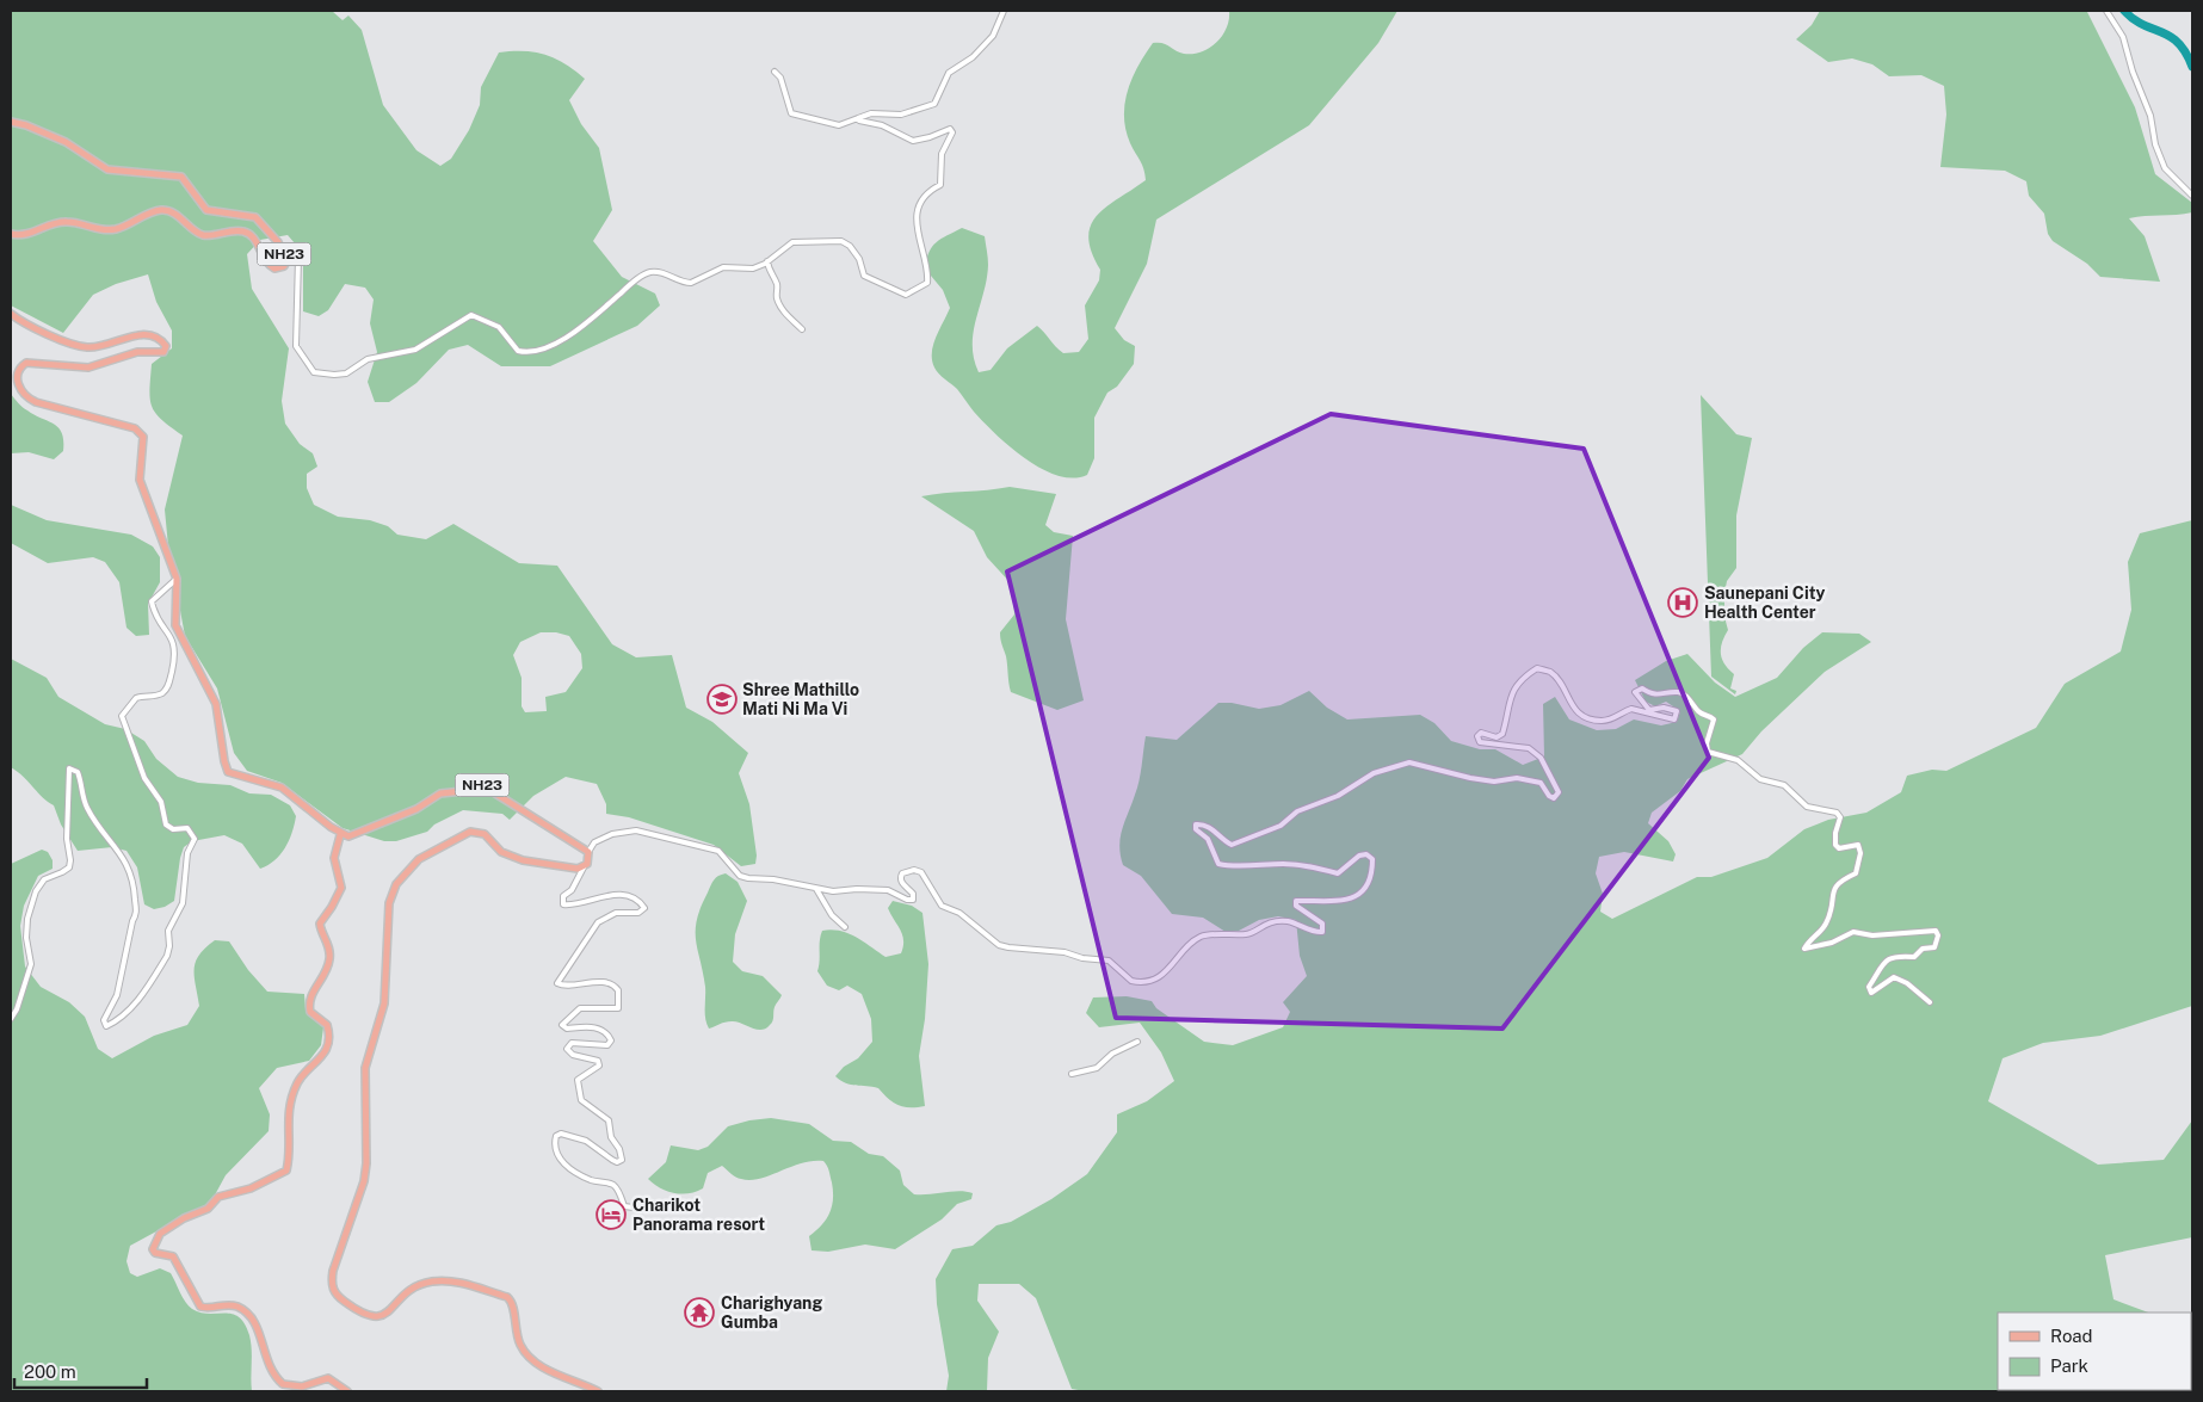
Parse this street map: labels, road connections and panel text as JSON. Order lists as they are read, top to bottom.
{
  "streets": {
    "main road": ["NH23"]
  },
  "places": {
    "hospital": ["Saunepani City Health Center"],
    "school or university": ["Shree Mathillo Mati Ni Ma Vi"],
    "hotel": ["Charikot Panorama resort"],
    "temple": ["Charighyang Gumba"]
  },
  "legend": ["Road", "Park"],
  "scale_bar": "200 m"
}
